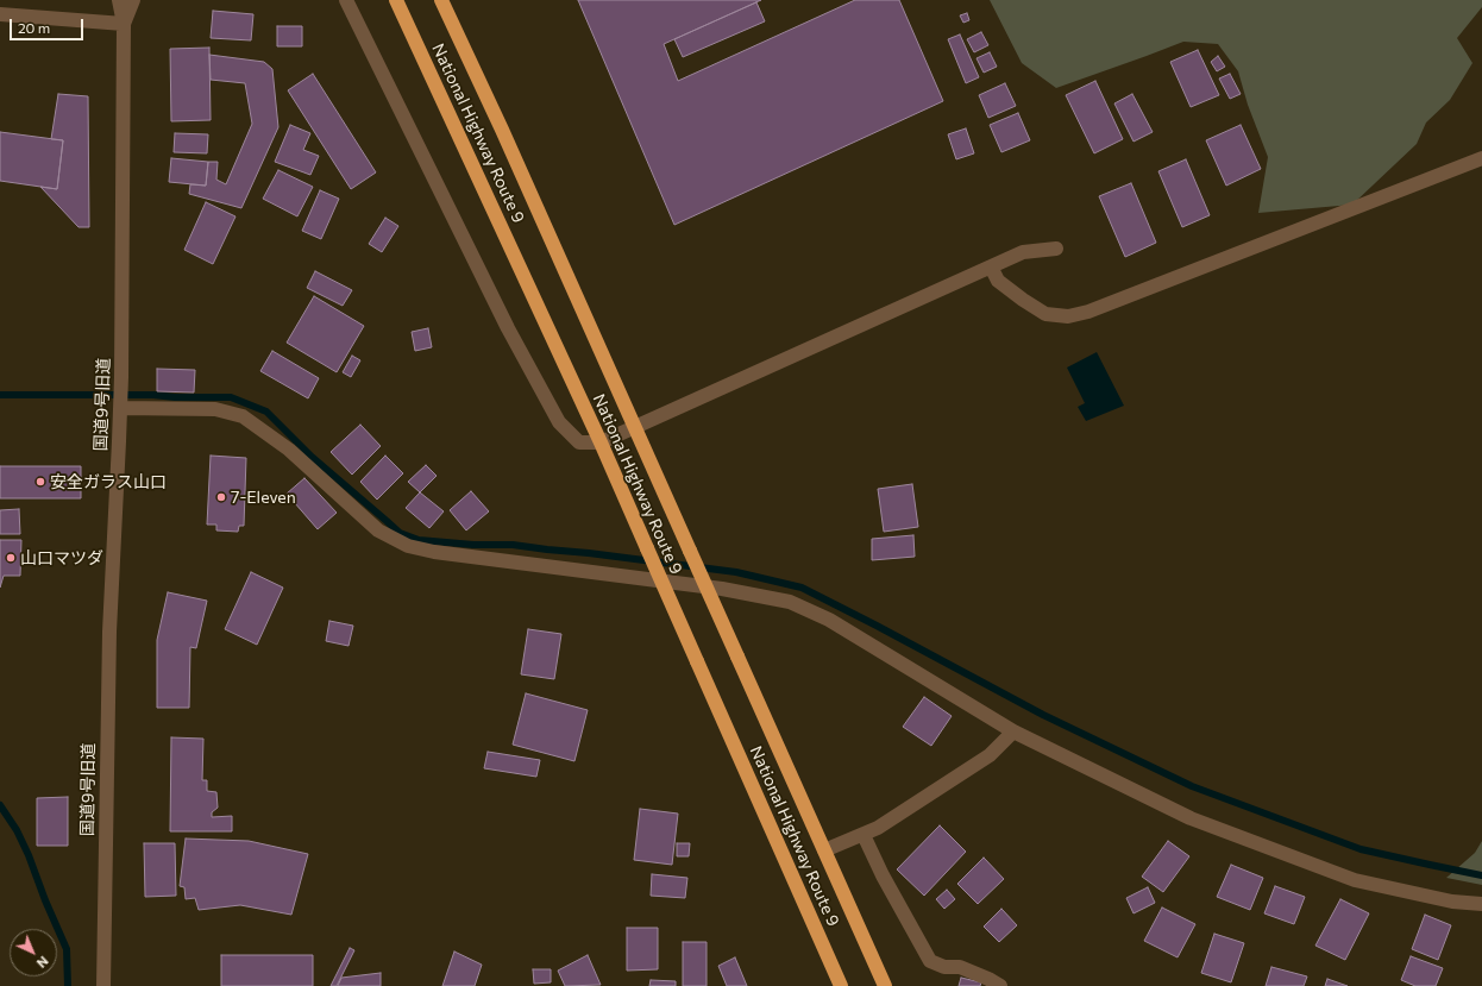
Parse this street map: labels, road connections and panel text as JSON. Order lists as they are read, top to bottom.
{
  "streets": {
    "highway": ["National Highway Route 9"],
    "street": ["国道9号旧道"]
  },
  "places": ["安全ガラス山口", "7-Eleven", "山口マツダ"],
  "scale_bar": "20 m",
  "north": "bottom right"
}
